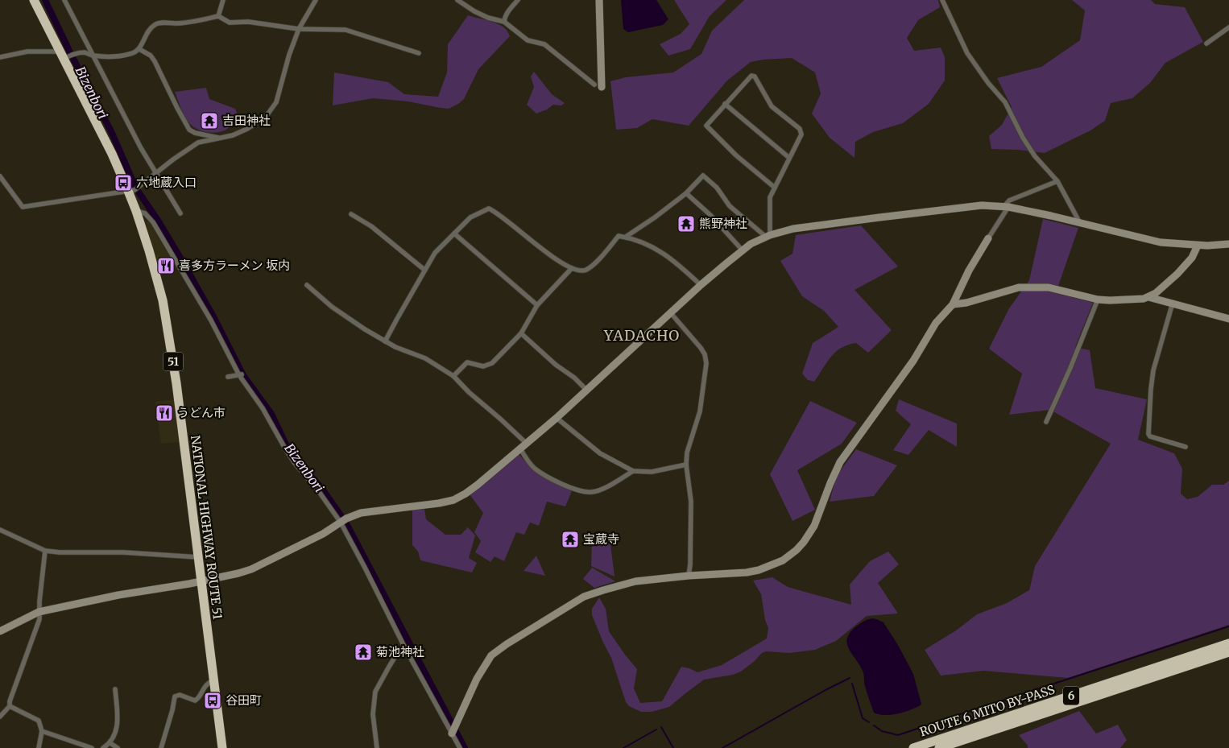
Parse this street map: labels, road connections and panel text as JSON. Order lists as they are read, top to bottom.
{
  "streets": {
    "highway": [
      "51",
      "NATIONAL HIGHWAY ROUTE 51",
      "6",
      "ROUTE 6 MITO BY-PASS"
    ]
  },
  "districts": ["YADACHO"],
  "water": ["Bizenbori"],
  "places": {
    "temple": [
      "吉田神社",
      "熊野神社",
      "宝蔵寺",
      "菊池神社"
    ],
    "bus stop": ["六地蔵入口", "谷田町"],
    "restaurant": ["喜多方ラーメン 坂内", "うどん市"]
  }
}
